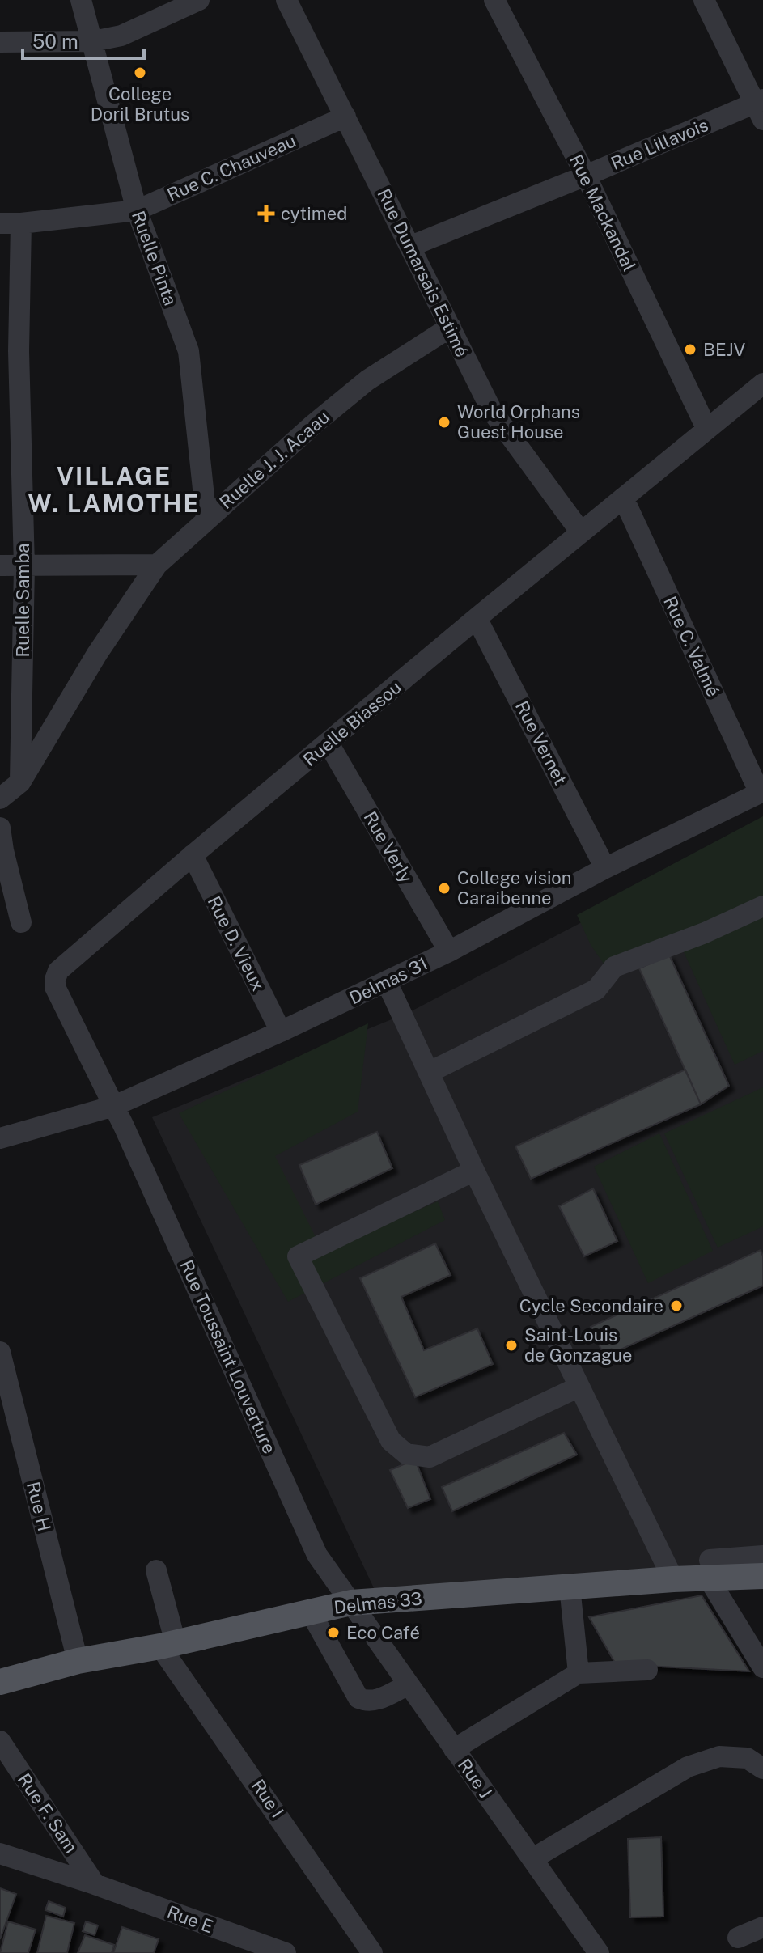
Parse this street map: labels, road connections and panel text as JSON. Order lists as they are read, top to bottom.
{
  "streets": {
    "main road": ["Delmas 33"],
    "street": [
      "Rue Lillavois",
      "Rue C. Chauveau",
      "Rue Mackandal",
      "Ruelle Pinta",
      "Rue Dumarsais Estimé",
      "Ruelle J. J. Acaau",
      "Ruelle Samba",
      "Rue C. Valmé",
      "Ruelle Biassou",
      "Rue Vernet",
      "Rue Verly",
      "Rue D. Vieux",
      "Delmas 31",
      "Rue Toussaint Louverture",
      "Rue H",
      "Rue J",
      "Rue I",
      "Rue F. Sam",
      "Rue E"
    ]
  },
  "crossings": [
    ["Rue Lillavois", "Rue Mackandal"],
    ["Rue Lillavois", "Rue Dumarsais Estimé"],
    ["Rue C. Chauveau", "Ruelle Pinta"],
    ["Rue C. Chauveau", "Rue Dumarsais Estimé"],
    ["Rue C. Chauveau", "Ruelle Samba"],
    ["Rue Mackandal", "Ruelle Biassou"],
    ["Ruelle Pinta", "Ruelle J. J. Acaau"],
    ["Rue Dumarsais Estimé", "Ruelle J. J. Acaau"],
    ["Rue Dumarsais Estimé", "Ruelle Biassou"],
    ["Ruelle J. J. Acaau", "Ruelle Samba"],
    ["Rue C. Valmé", "Ruelle Biassou"],
    ["Rue C. Valmé", "Delmas 31"],
    ["Ruelle Biassou", "Rue Vernet"],
    ["Ruelle Biassou", "Rue Verly"],
    ["Ruelle Biassou", "Rue D. Vieux"],
    ["Ruelle Biassou", "Delmas 31"],
    ["Ruelle Biassou", "Rue Toussaint Louverture"],
    ["Rue Vernet", "Delmas 31"],
    ["Rue Verly", "Delmas 31"],
    ["Rue D. Vieux", "Delmas 31"],
    ["Delmas 31", "Rue Toussaint Louverture"],
    ["Rue Toussaint Louverture", "Delmas 33"],
    ["Rue Toussaint Louverture", "Rue J"],
    ["Rue H", "Delmas 33"],
    ["Delmas 33", "Rue J"],
    ["Delmas 33", "Rue I"],
    ["Rue F. Sam", "Rue E"]
  ],
  "districts": ["VILLAGE W. LAMOTHE"],
  "places": {
    "other": [
      "College Doril Brutus",
      "BEJV",
      "World Orphans Guest House",
      "College vision Caraibenne",
      "Cycle Secondaire",
      "Saint-Louis de Gonzague",
      "Eco Café"
    ],
    "health": ["cytimed"]
  },
  "scale_bar": "50 m"
}
